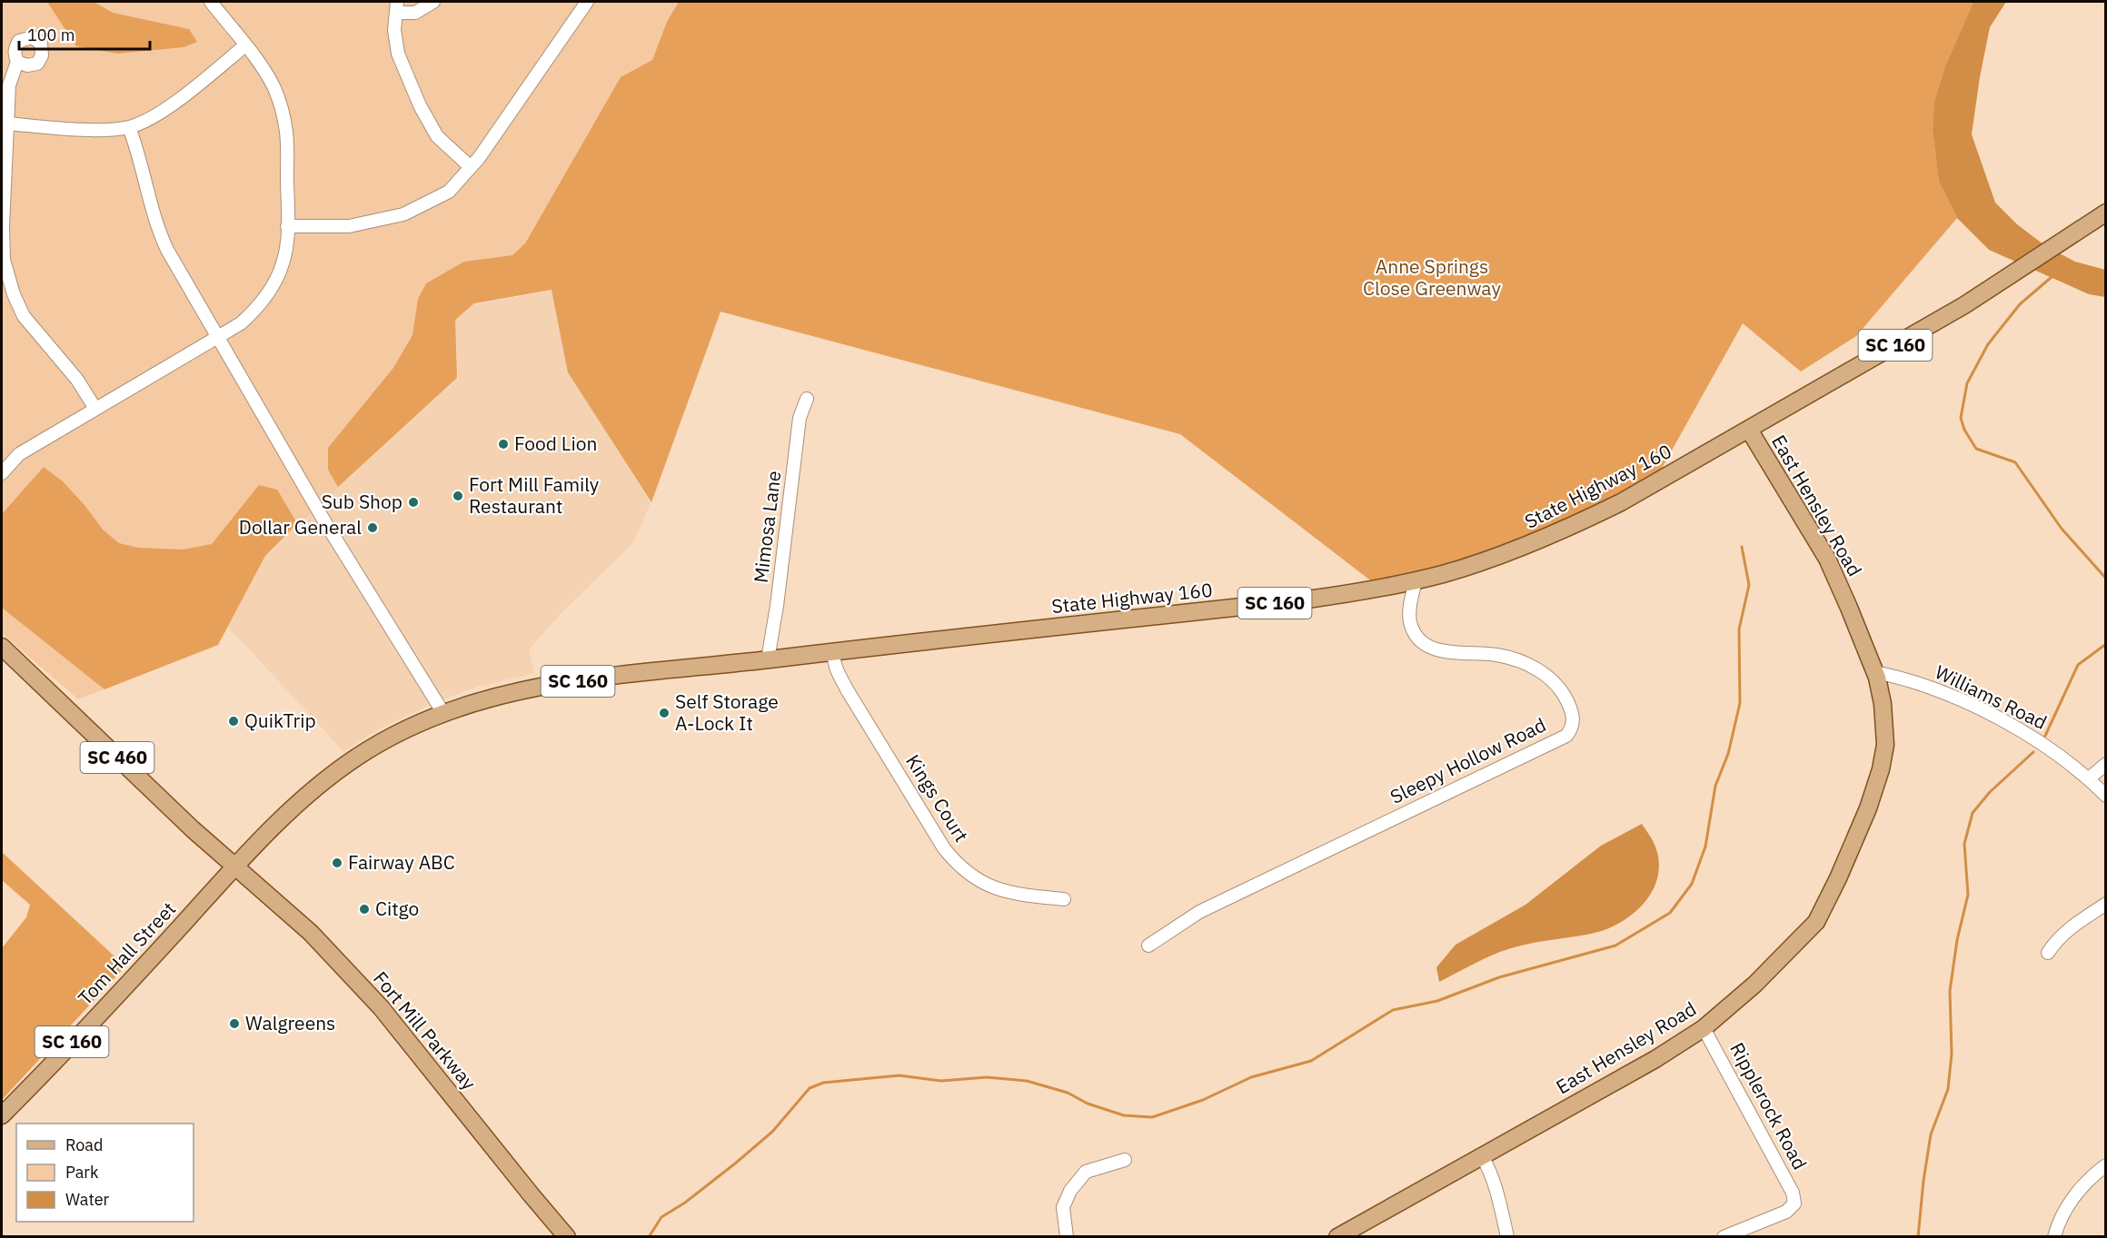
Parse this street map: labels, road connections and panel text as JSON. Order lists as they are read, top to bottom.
{
  "streets": {
    "main road": [
      "SC 160",
      "State Highway 160",
      "East Hensley Road",
      "SC 460",
      "Tom Hall Street",
      "Fort Mill Parkway"
    ],
    "street": [
      "Mimosa Lane",
      "Williams Road",
      "Sleepy Hollow Road",
      "Kings Court",
      "Ripplerock Road"
    ]
  },
  "crossings": [
    ["State Highway 160", "East Hensley Road"],
    ["State Highway 160", "Mimosa Lane"],
    ["State Highway 160", "SC 460"],
    ["State Highway 160", "Sleepy Hollow Road"],
    ["State Highway 160", "Kings Court"],
    ["State Highway 160", "Tom Hall Street"],
    ["State Highway 160", "Fort Mill Parkway"],
    ["East Hensley Road", "Williams Road"],
    ["East Hensley Road", "Ripplerock Road"],
    ["SC 460", "Tom Hall Street"],
    ["SC 460", "Fort Mill Parkway"],
    ["Tom Hall Street", "Fort Mill Parkway"]
  ],
  "parks": ["Anne Springs Close Greenway"],
  "places": [
    "Food Lion",
    "Fort Mill Family Restaurant",
    "Sub Shop",
    "Dollar General",
    "Self Storage A-Lock It",
    "QuikTrip",
    "Fairway ABC",
    "Citgo",
    "Walgreens"
  ],
  "legend": ["Road", "Park", "Water"],
  "scale_bar": "100 m"
}
